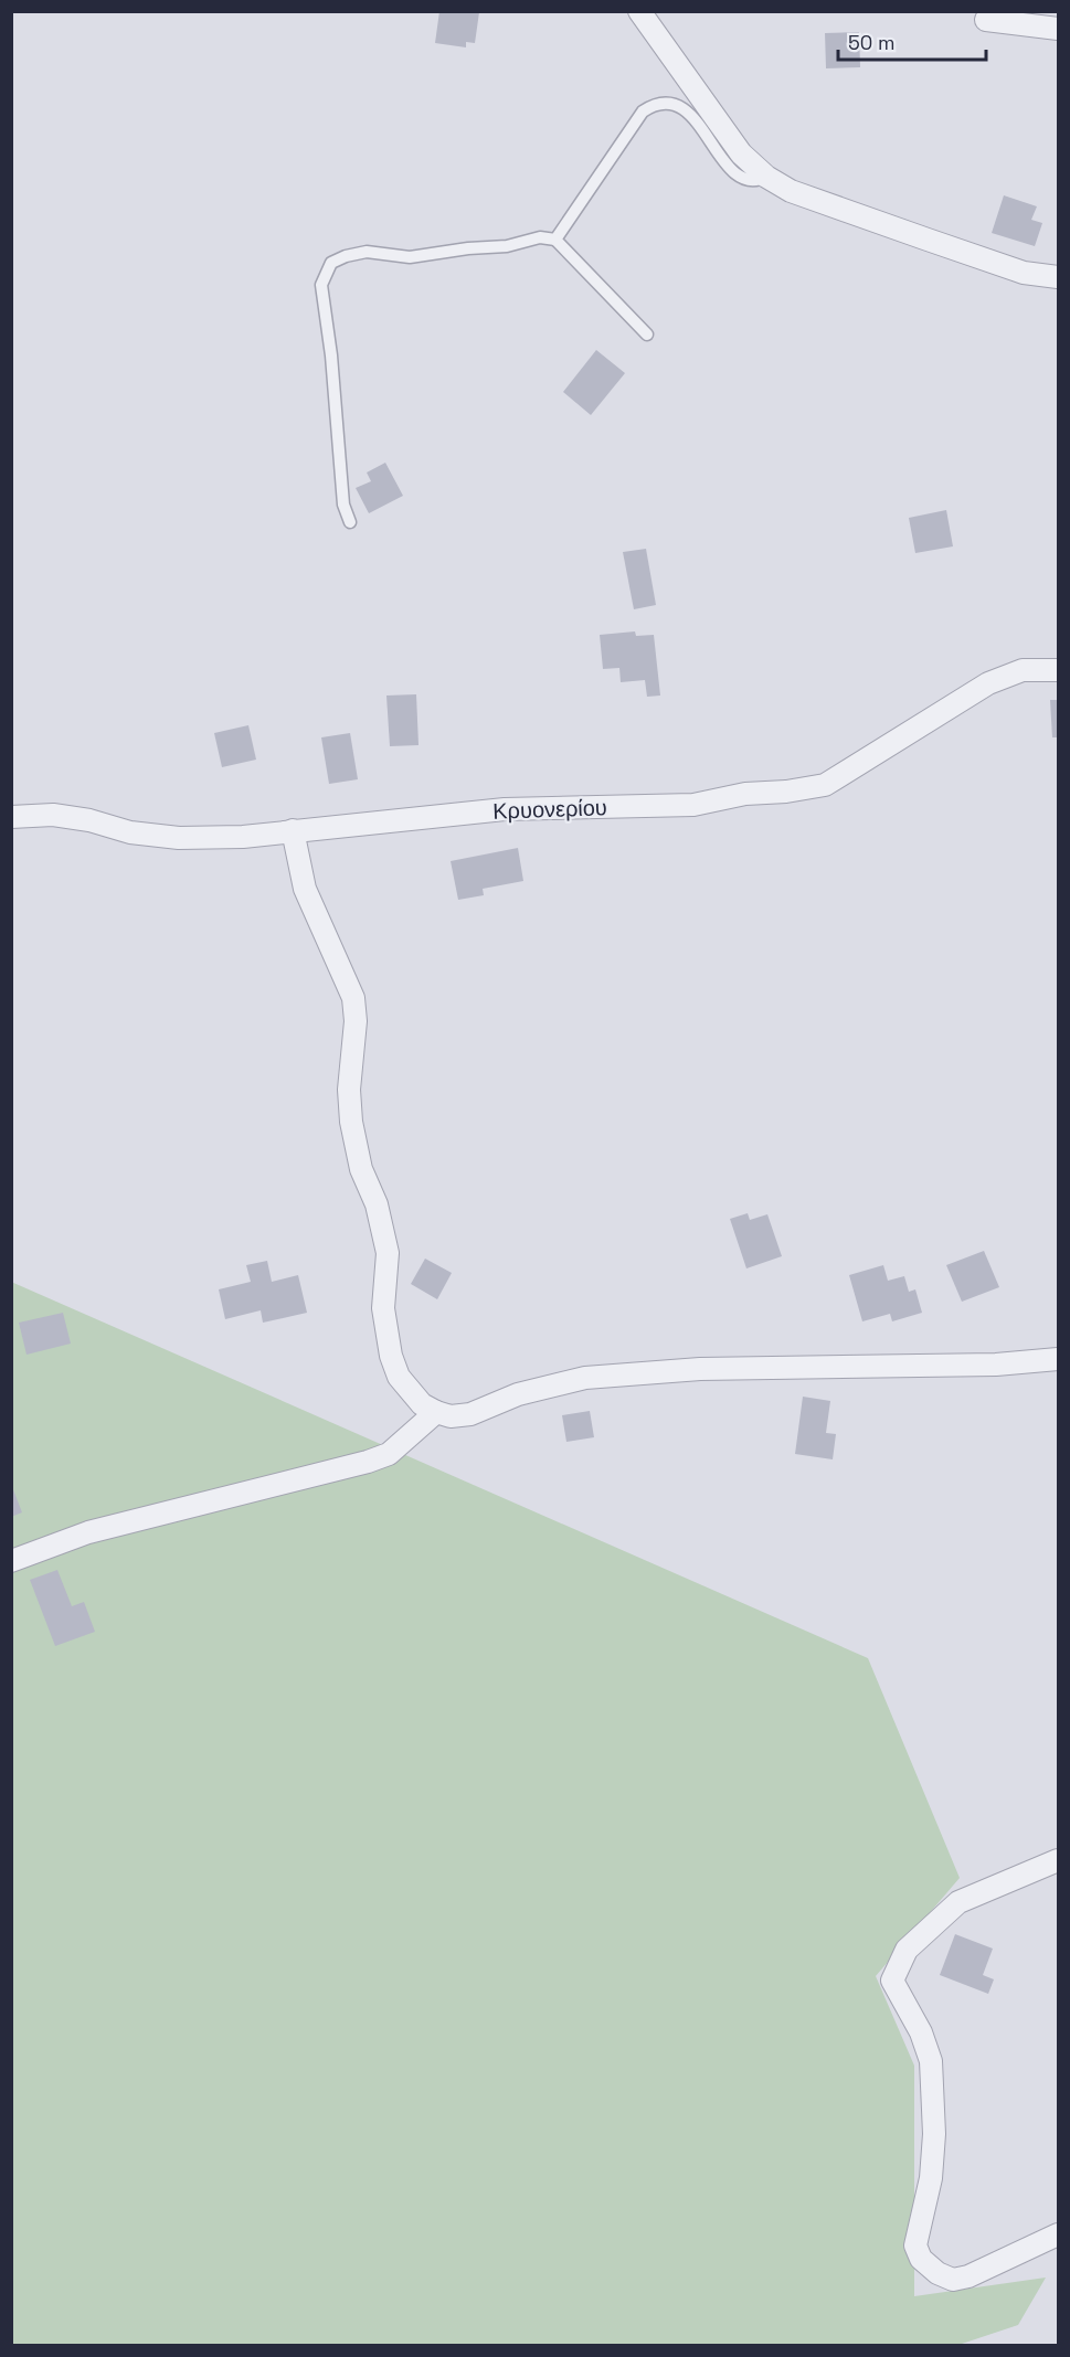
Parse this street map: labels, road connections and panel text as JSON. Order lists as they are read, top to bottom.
{
  "streets": {
    "street": ["Κρυονερίου"]
  },
  "scale_bar": "50 m"
}
